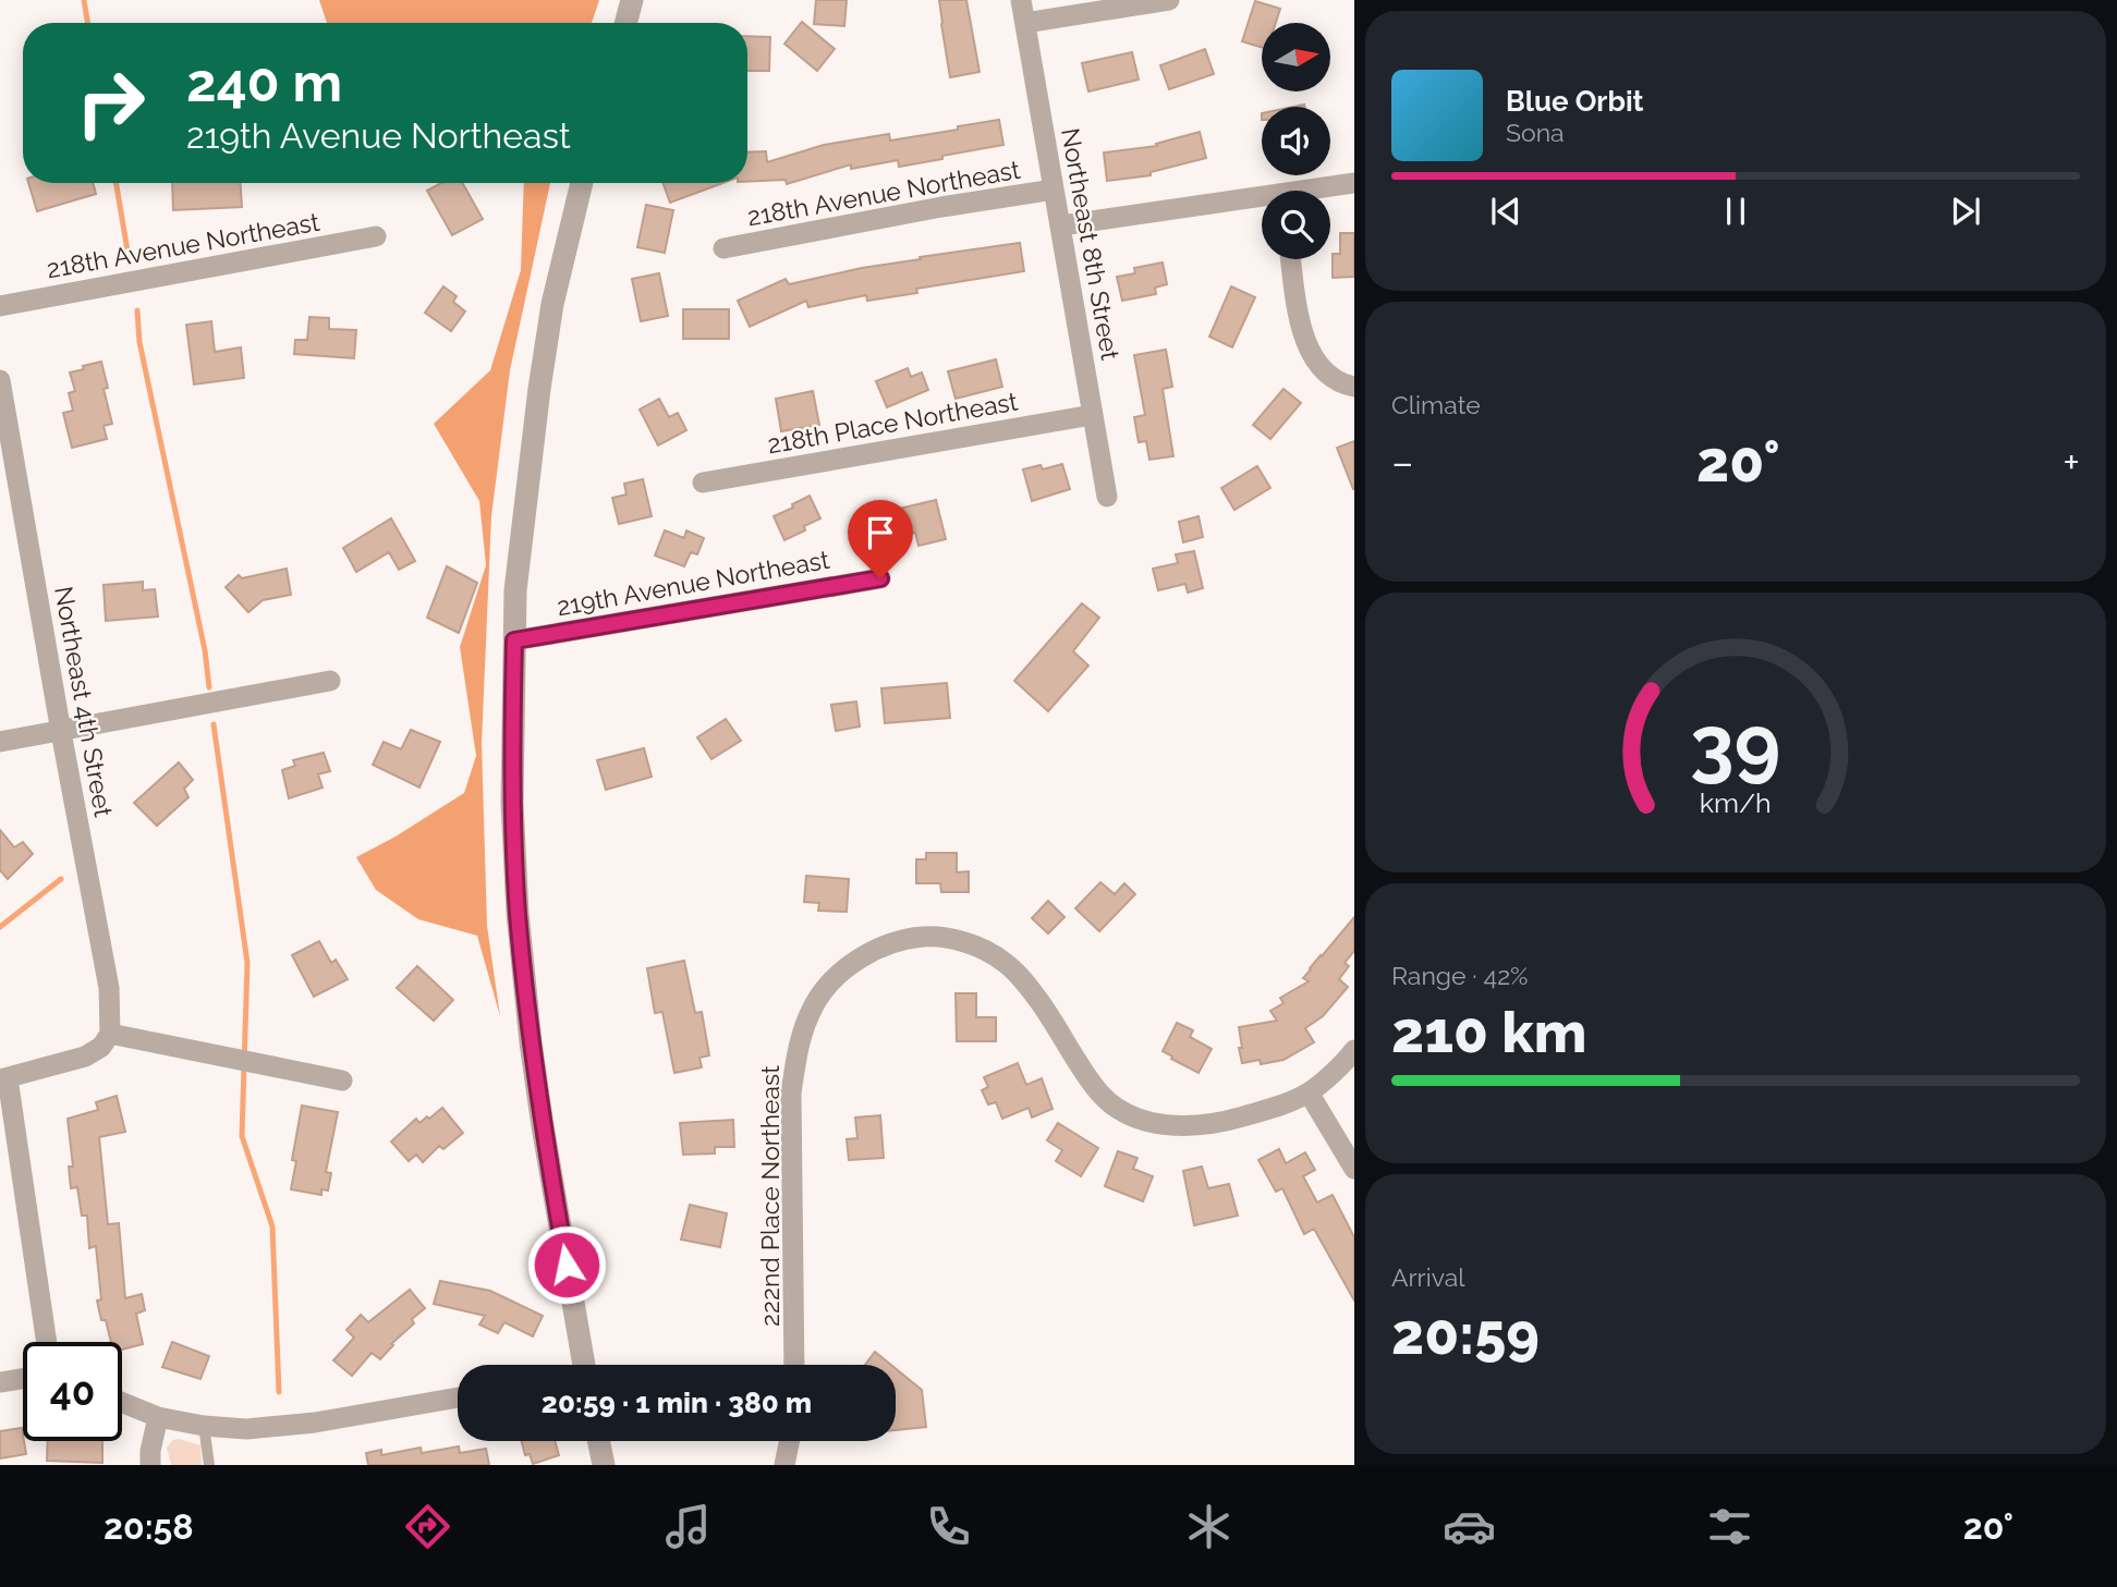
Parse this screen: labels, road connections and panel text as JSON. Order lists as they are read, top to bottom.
{
  "streets": {
    "street": [
      "218th Avenue Northeast",
      "Northeast 8th Street",
      "218th Place Northeast",
      "219th Avenue Northeast",
      "Northeast 4th Street",
      "222nd Place Northeast"
    ]
  },
  "crossings": [
    ["218th Avenue Northeast", "Northeast 8th Street"],
    ["Northeast 8th Street", "218th Place Northeast"]
  ],
  "north": "right",
  "page": {
    "turn": ["240 m", "219th Avenue Northeast"],
    "song": ["Blue Orbit", "Sona"],
    "tile": [
      "Climate",
      ["Range · 42%", "210 km"],
      ["Arrival", "20:59"]
    ],
    "heat": ["−", "20°", "+"],
    "limit": "40",
    "trip": "20:59 · 1 min · 380 m",
    "tabs": ["20:58", "20°"],
    "gauge": ["39", "km/h"]
  }
}
